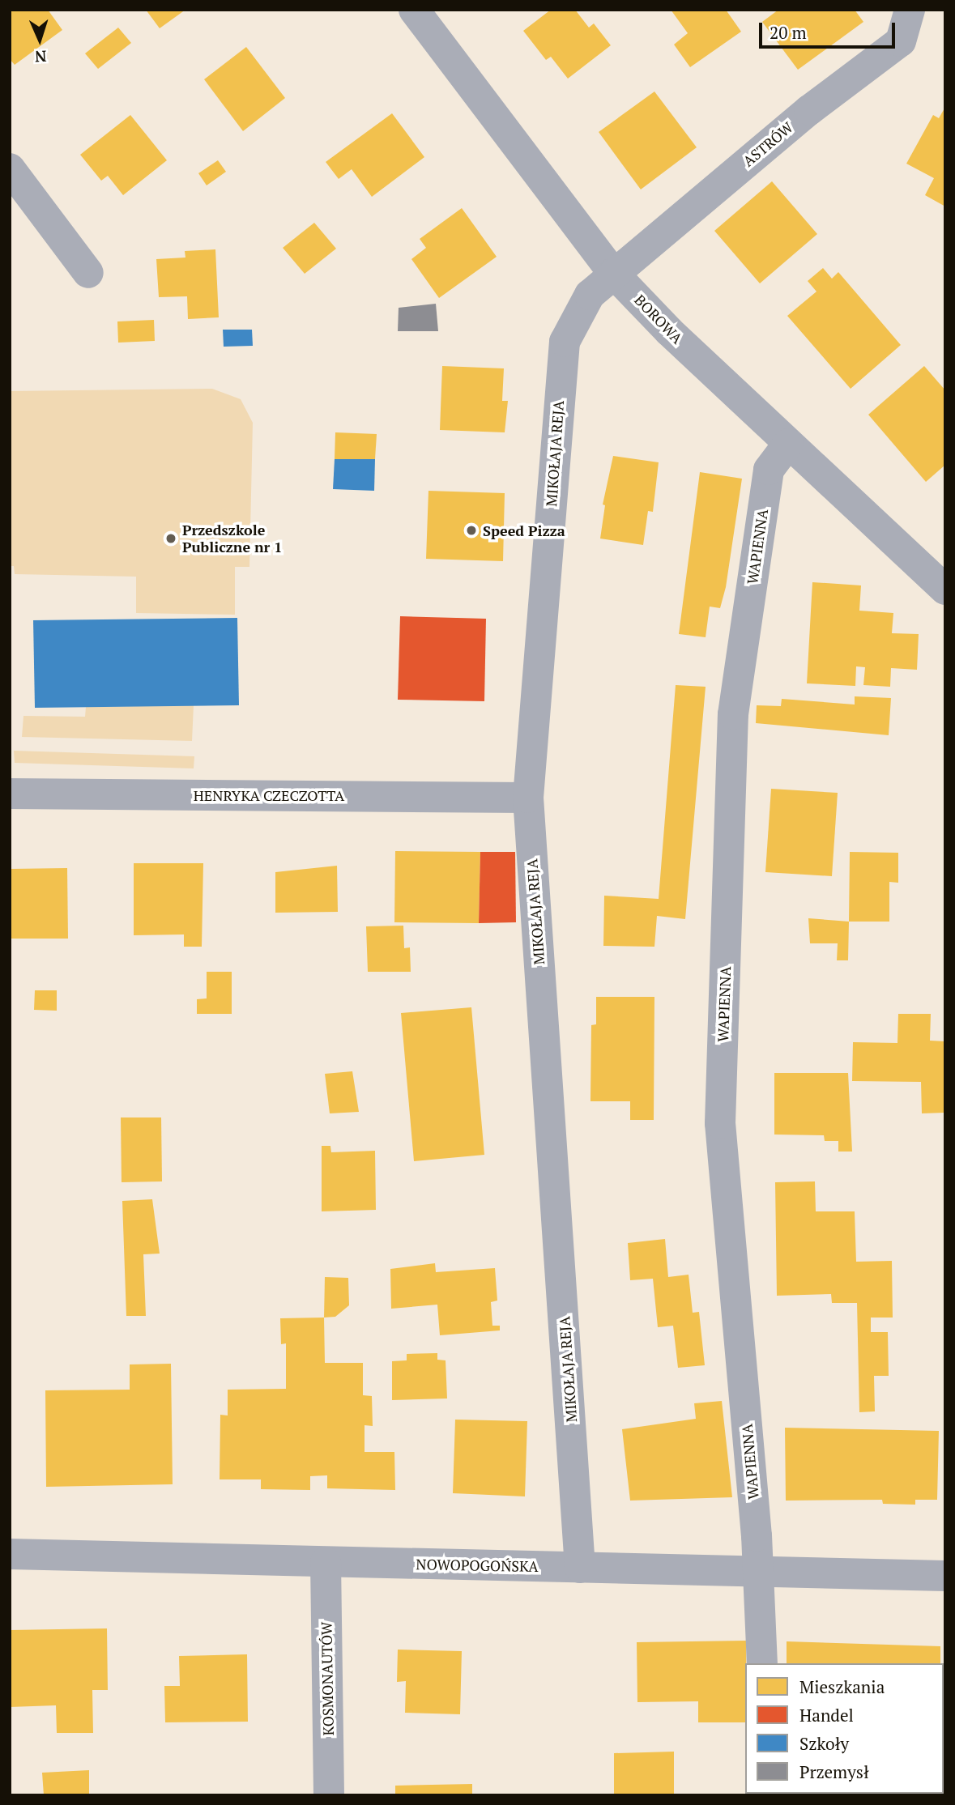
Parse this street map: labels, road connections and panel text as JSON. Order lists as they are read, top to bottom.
{
  "streets": {
    "street": [
      "ASTRÓW",
      "BOROWA",
      "MIKOŁAJA REJA",
      "WAPIENNA",
      "HENRYKA CZECZOTTA",
      "NOWOPOGOŃSKA",
      "KOSMONAUTÓW"
    ]
  },
  "crossings": [
    ["ASTRÓW", "BOROWA"],
    ["ASTRÓW", "MIKOŁAJA REJA"],
    ["BOROWA", "MIKOŁAJA REJA"],
    ["BOROWA", "WAPIENNA"],
    ["MIKOŁAJA REJA", "HENRYKA CZECZOTTA"],
    ["MIKOŁAJA REJA", "NOWOPOGOŃSKA"],
    ["WAPIENNA", "NOWOPOGOŃSKA"],
    ["NOWOPOGOŃSKA", "KOSMONAUTÓW"]
  ],
  "places": ["Speed Pizza", "Przedszkole Publiczne nr 1"],
  "legend": [
    "Mieszkania",
    "Handel",
    "Szkoły",
    "Przemysł"
  ],
  "scale_bar": "20 m",
  "north": "bottom"
}
